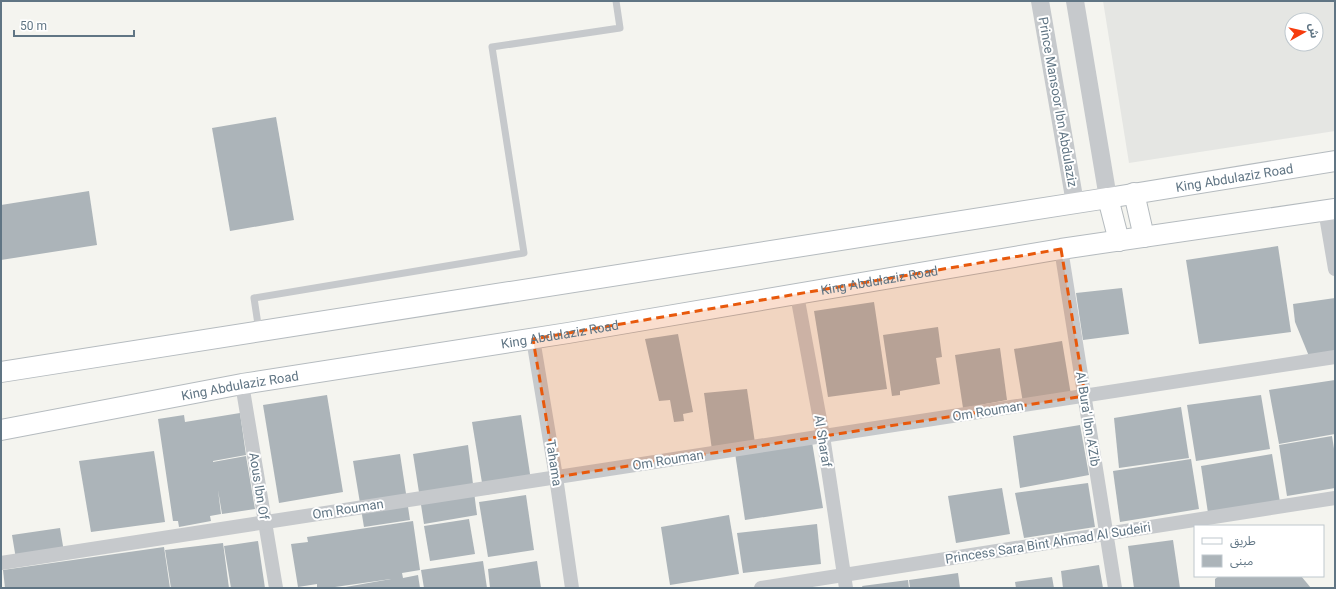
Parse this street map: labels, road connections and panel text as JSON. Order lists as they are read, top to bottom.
{
  "streets": {
    "main road": ["King Abdulaziz Road"],
    "street": [
      "Prince Mansoor Ibn Abdulaziz",
      "Om Rouman",
      "Al Bura' Ibn A'Zib",
      "Al Sharaf",
      "Tahama",
      "Aous Ibn Of",
      "Princess Sara Bint Ahmad Al Sudeiri"
    ]
  },
  "crossings": [
    ["Prince Mansoor Ibn Abdulaziz", "King Abdulaziz Road"],
    ["King Abdulaziz Road", "Al Bura' Ibn A'Zib"],
    ["King Abdulaziz Road", "Al Sharaf"],
    ["King Abdulaziz Road", "Tahama"],
    ["King Abdulaziz Road", "Aous Ibn Of"],
    ["Om Rouman", "Al Bura' Ibn A'Zib"],
    ["Om Rouman", "Al Sharaf"],
    ["Om Rouman", "Tahama"],
    ["Om Rouman", "Aous Ibn Of"],
    ["Al Bura' Ibn A'Zib", "Princess Sara Bint Ahmad Al Sudeiri"],
    ["Al Sharaf", "Princess Sara Bint Ahmad Al Sudeiri"]
  ],
  "legend": ["طريق", "مبنى"],
  "scale_bar": "50 m",
  "north": "right"
}
